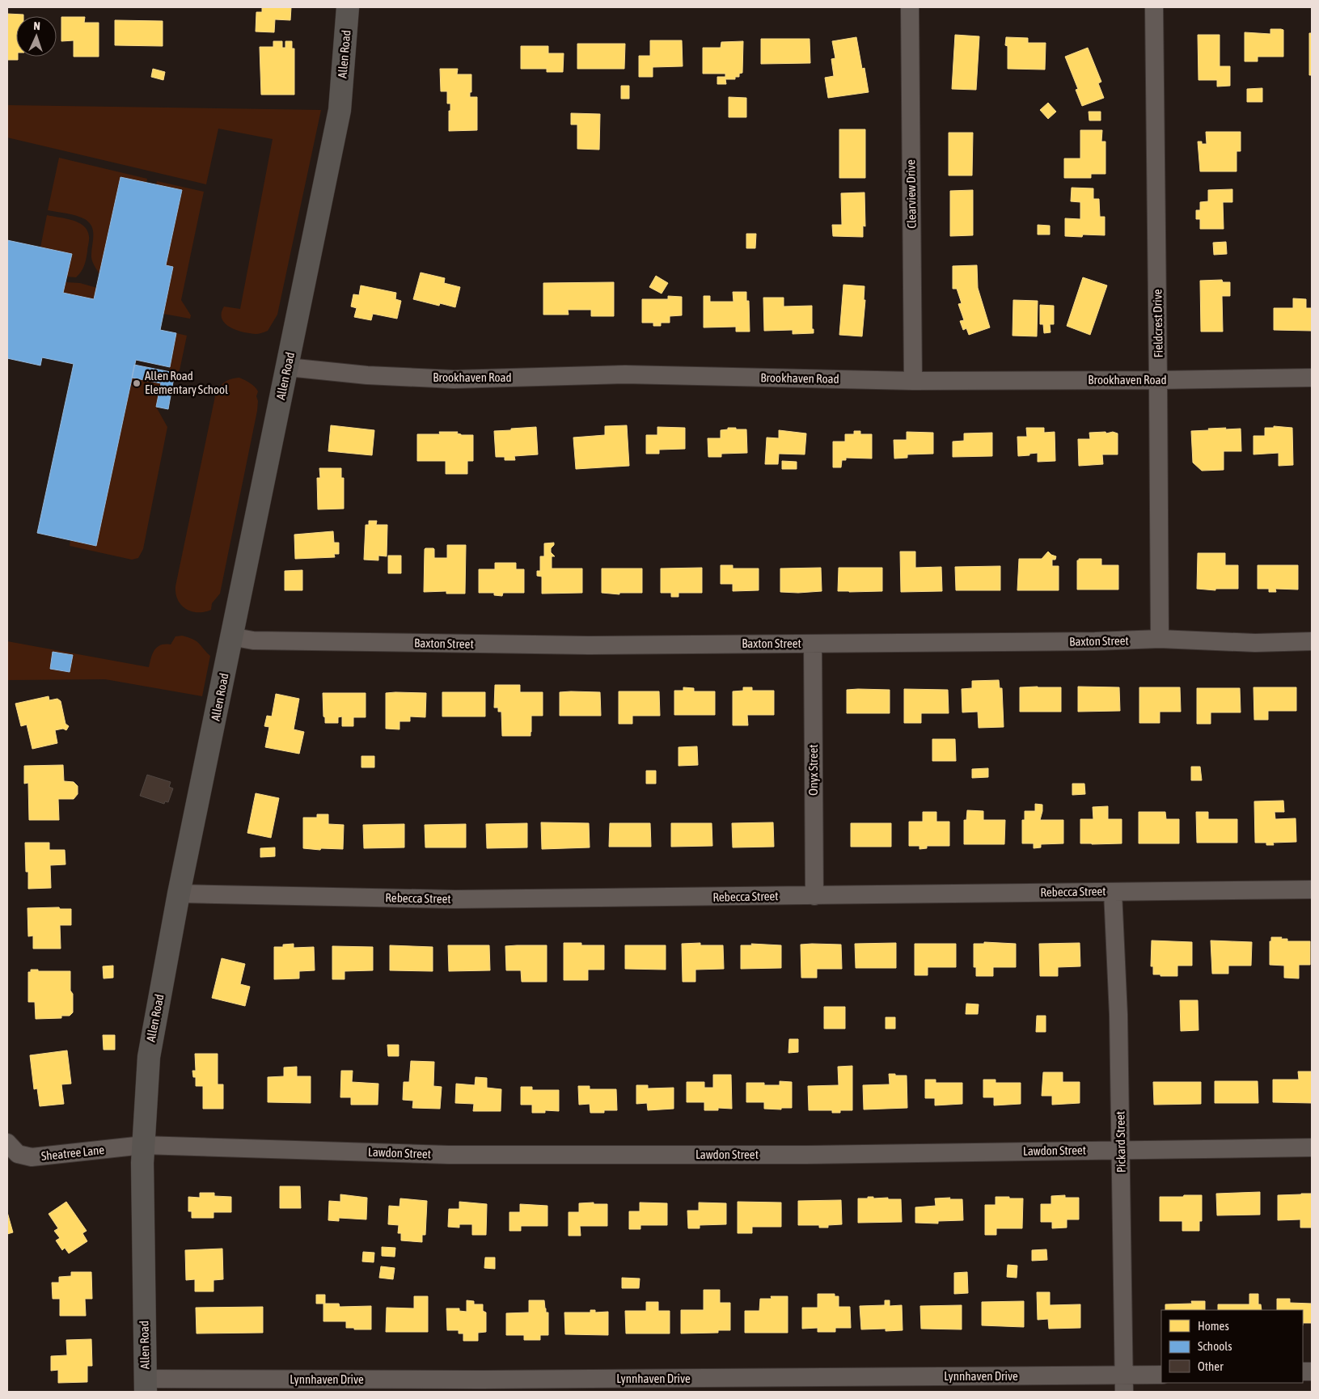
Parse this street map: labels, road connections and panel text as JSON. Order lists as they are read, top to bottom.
{
  "streets": {
    "street": [
      "Allen Road",
      "Clearview Drive",
      "Fieldcrest Drive",
      "Brookhaven Road",
      "Baxton Street",
      "Onyx Street",
      "Rebecca Street",
      "Pickard Street",
      "Lawdon Street",
      "Sheatree Lane",
      "Lynnhaven Drive"
    ]
  },
  "crossings": [
    ["Allen Road", "Brookhaven Road"],
    ["Allen Road", "Baxton Street"],
    ["Allen Road", "Rebecca Street"],
    ["Allen Road", "Lawdon Street"],
    ["Allen Road", "Sheatree Lane"],
    ["Allen Road", "Lynnhaven Drive"],
    ["Clearview Drive", "Brookhaven Road"],
    ["Fieldcrest Drive", "Brookhaven Road"],
    ["Fieldcrest Drive", "Baxton Street"],
    ["Baxton Street", "Onyx Street"],
    ["Onyx Street", "Rebecca Street"],
    ["Rebecca Street", "Pickard Street"],
    ["Pickard Street", "Lawdon Street"],
    ["Pickard Street", "Lynnhaven Drive"],
    ["Lawdon Street", "Sheatree Lane"]
  ],
  "places": ["Allen Road Elementary School"],
  "legend": ["Homes", "Schools", "Other"],
  "north": "top"
}
